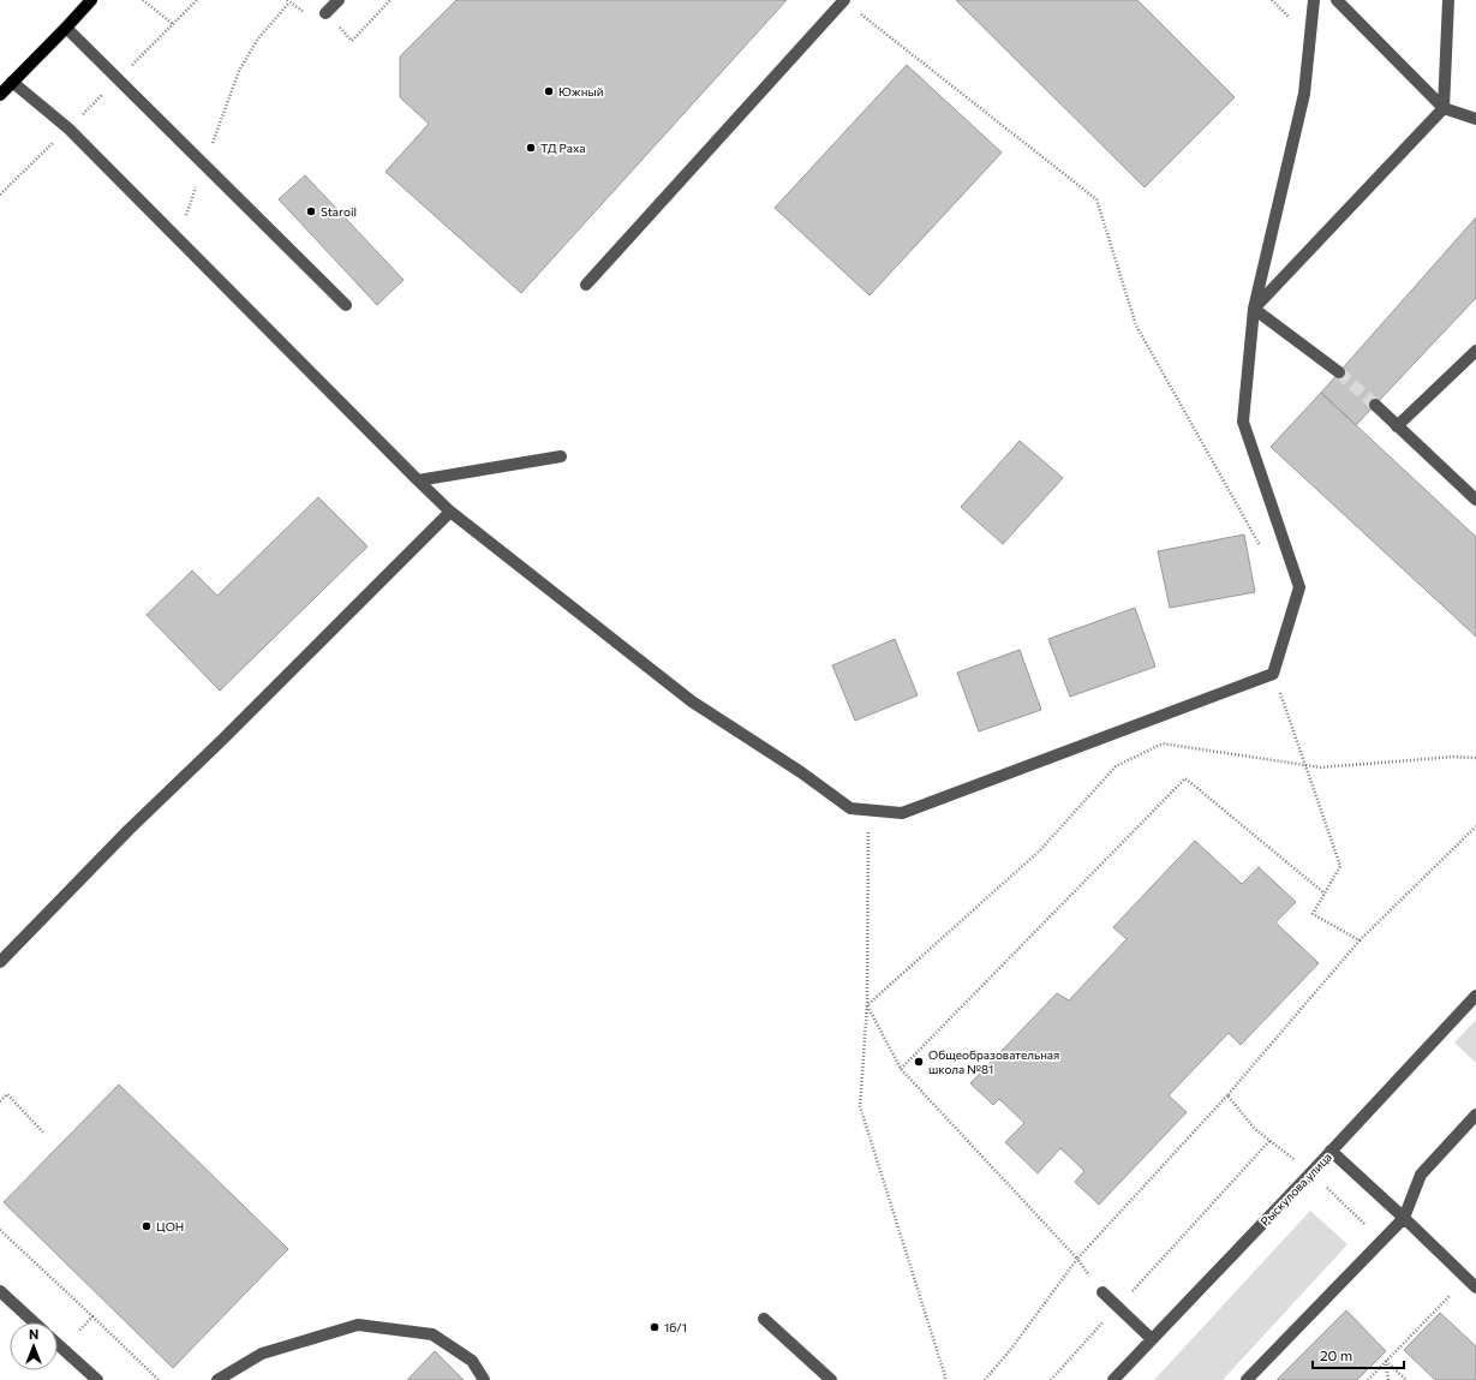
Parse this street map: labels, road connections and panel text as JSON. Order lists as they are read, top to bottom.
{
  "streets": {
    "street": ["Рыскулова улица"]
  },
  "places": [
    "Южный",
    "ТД Раха",
    "Staroil",
    "Общеобразовательная школа №81",
    "ЦОН",
    "1б/1"
  ],
  "scale_bar": "20 m",
  "north": "top"
}
